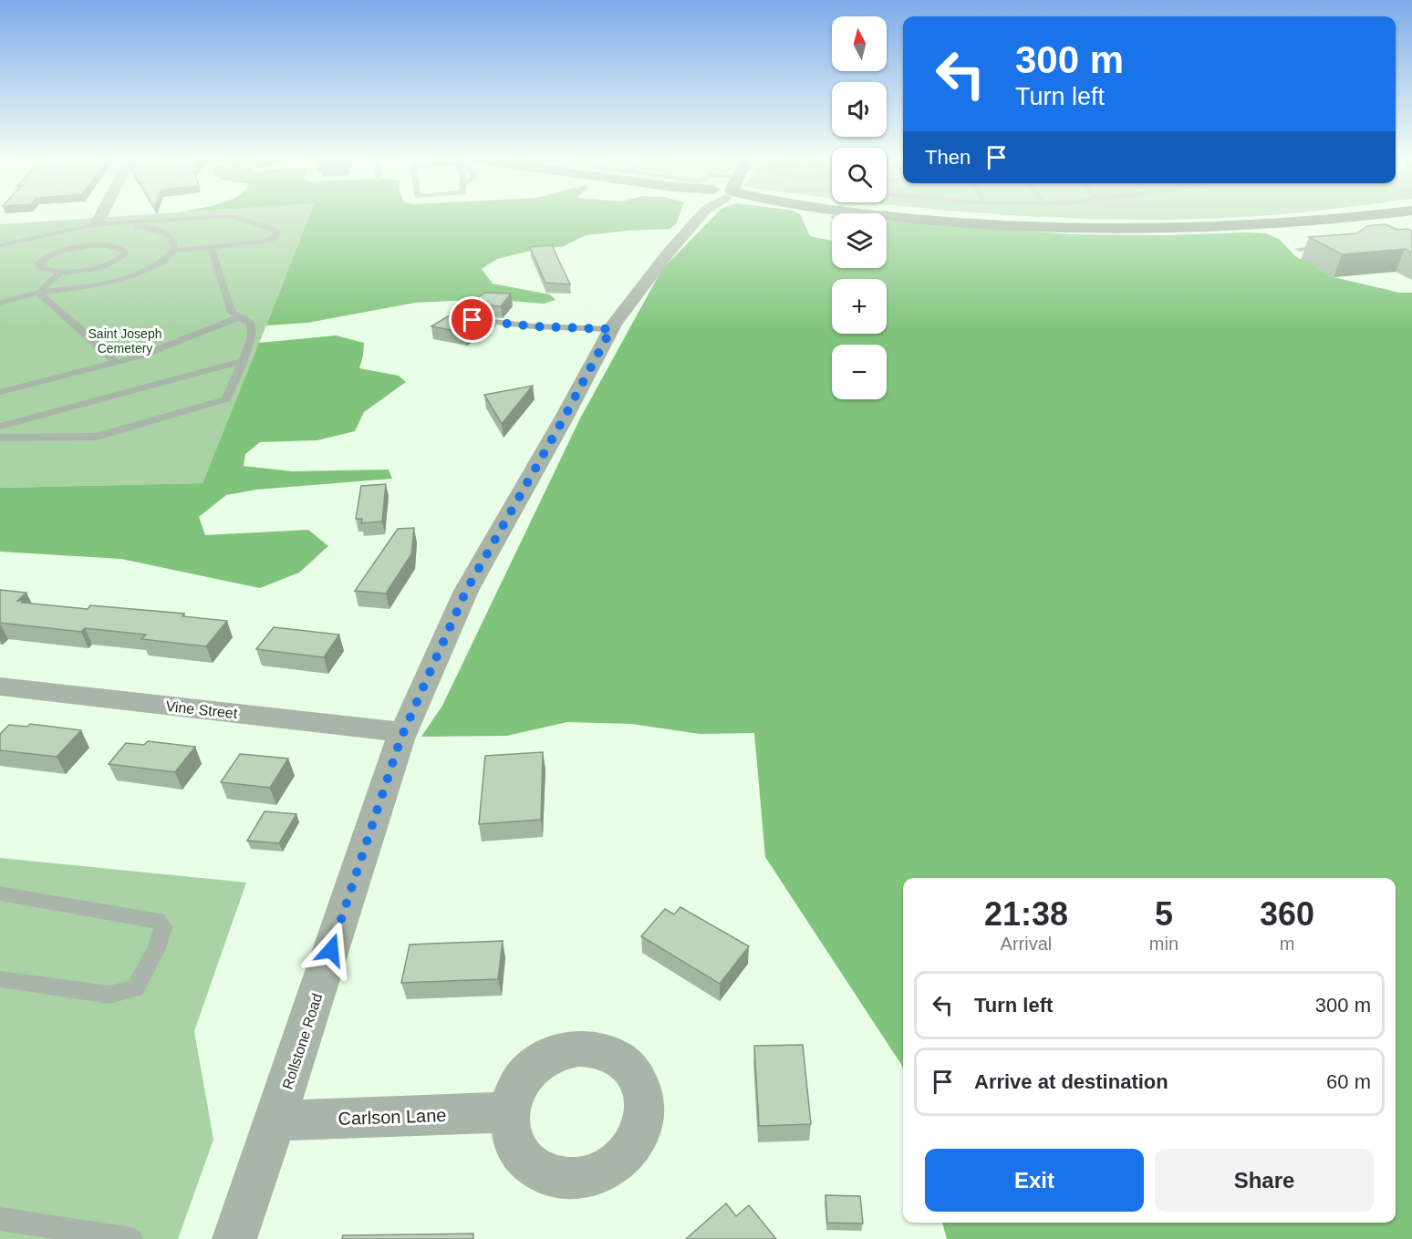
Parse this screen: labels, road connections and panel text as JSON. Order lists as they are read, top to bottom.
{
  "streets": {
    "street": ["Vine Street", "Rollstone Road", "Carlson Lane"]
  },
  "crossings": [
    ["Vine Street", "Rollstone Road"],
    ["Rollstone Road", "Carlson Lane"]
  ],
  "parks": ["Saint Joseph Cemetery"],
  "north": "top",
  "page": {
    "map_buttons": ["+", "−"],
    "turn": ["300 m", "Turn left"],
    "then": "Then",
    "eta": [
      "21:38",
      "Arrival",
      "5",
      "min",
      "360",
      "m"
    ],
    "list": [
      {
        "name": "Turn left",
        "value": "300 m"
      },
      {
        "name": "Arrive at destination",
        "value": "60 m"
      }
    ],
    "buttons": ["Exit", "Share"]
  }
}
